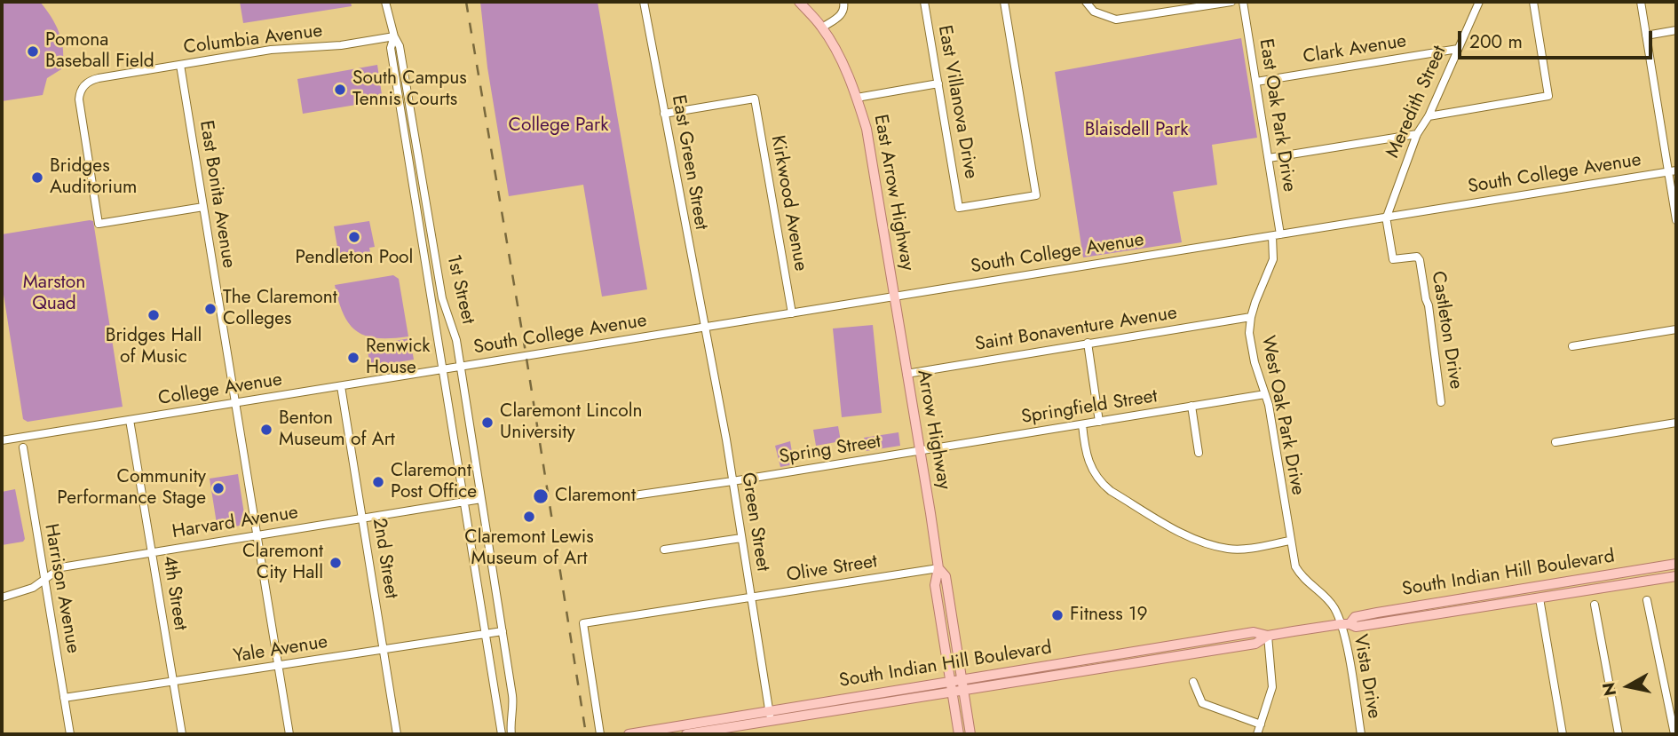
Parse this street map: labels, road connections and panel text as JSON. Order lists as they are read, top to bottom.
{
  "streets": {
    "main road": ["East Arrow Highway", "Arrow Highway", "South Indian Hill Boulevard"],
    "street": [
      "Columbia Avenue",
      "Clark Avenue",
      "East Villanova Drive",
      "Meredith Street",
      "East Oak Park Drive",
      "East Green Street",
      "South College Avenue",
      "East Bonita Avenue",
      "Kirkwood Avenue",
      "1st Street",
      "Saint Bonaventure Avenue",
      "Castleton Drive",
      "College Avenue",
      "Springfield Street",
      "West Oak Park Drive",
      "Spring Street",
      "Green Street",
      "Harvard Avenue",
      "2nd Street",
      "Olive Street",
      "Harrison Avenue",
      "4th Street",
      "Yale Avenue",
      "Vista Drive"
    ]
  },
  "crossings": [
    ["Columbia Avenue", "East Bonita Avenue"],
    ["Columbia Avenue", "1st Street"],
    ["Clark Avenue", "Meredith Street"],
    ["Clark Avenue", "East Oak Park Drive"],
    ["Meredith Street", "South College Avenue"],
    ["Meredith Street", "Castleton Drive"],
    ["East Oak Park Drive", "South College Avenue"],
    ["East Oak Park Drive", "West Oak Park Drive"],
    ["East Green Street", "South College Avenue"],
    ["East Green Street", "Kirkwood Avenue"],
    ["East Green Street", "Green Street"],
    ["South College Avenue", "East Arrow Highway"],
    ["South College Avenue", "Kirkwood Avenue"],
    ["South College Avenue", "1st Street"],
    ["South College Avenue", "Castleton Drive"],
    ["South College Avenue", "College Avenue"],
    ["South College Avenue", "West Oak Park Drive"],
    ["South College Avenue", "Arrow Highway"],
    ["South College Avenue", "Green Street"],
    ["East Arrow Highway", "Arrow Highway"],
    ["East Bonita Avenue", "College Avenue"],
    ["East Bonita Avenue", "Harvard Avenue"],
    ["East Bonita Avenue", "Yale Avenue"],
    ["1st Street", "College Avenue"],
    ["1st Street", "Harvard Avenue"],
    ["1st Street", "Yale Avenue"],
    ["Saint Bonaventure Avenue", "West Oak Park Drive"],
    ["Saint Bonaventure Avenue", "Arrow Highway"],
    ["College Avenue", "2nd Street"],
    ["College Avenue", "4th Street"],
    ["Springfield Street", "West Oak Park Drive"],
    ["Springfield Street", "Arrow Highway"],
    ["Springfield Street", "Spring Street"],
    ["West Oak Park Drive", "South Indian Hill Boulevard"],
    ["West Oak Park Drive", "Vista Drive"],
    ["Arrow Highway", "Spring Street"],
    ["Arrow Highway", "Olive Street"],
    ["Arrow Highway", "South Indian Hill Boulevard"],
    ["Spring Street", "Green Street"],
    ["Green Street", "Olive Street"],
    ["Green Street", "South Indian Hill Boulevard"],
    ["Harvard Avenue", "2nd Street"],
    ["Harvard Avenue", "Harrison Avenue"],
    ["Harvard Avenue", "4th Street"],
    ["2nd Street", "Yale Avenue"],
    ["South Indian Hill Boulevard", "Vista Drive"],
    ["Harrison Avenue", "Yale Avenue"],
    ["4th Street", "Yale Avenue"]
  ],
  "parks": ["College Park", "Blaisdell Park", "Marston Quad"],
  "places": [
    "Pomona Baseball Field",
    "South Campus Tennis Courts",
    "Bridges Auditorium",
    "Pendleton Pool",
    "The Claremont Colleges",
    "Bridges Hall of Music",
    "Renwick House",
    "Claremont Lincoln University",
    "Benton Museum of Art",
    "Claremont Post Office",
    "Community Performance Stage",
    "Claremont",
    "Claremont Lewis Museum of Art",
    "Claremont City Hall",
    "Fitness 19"
  ],
  "scale_bar": "200 m",
  "north": "left"
}
